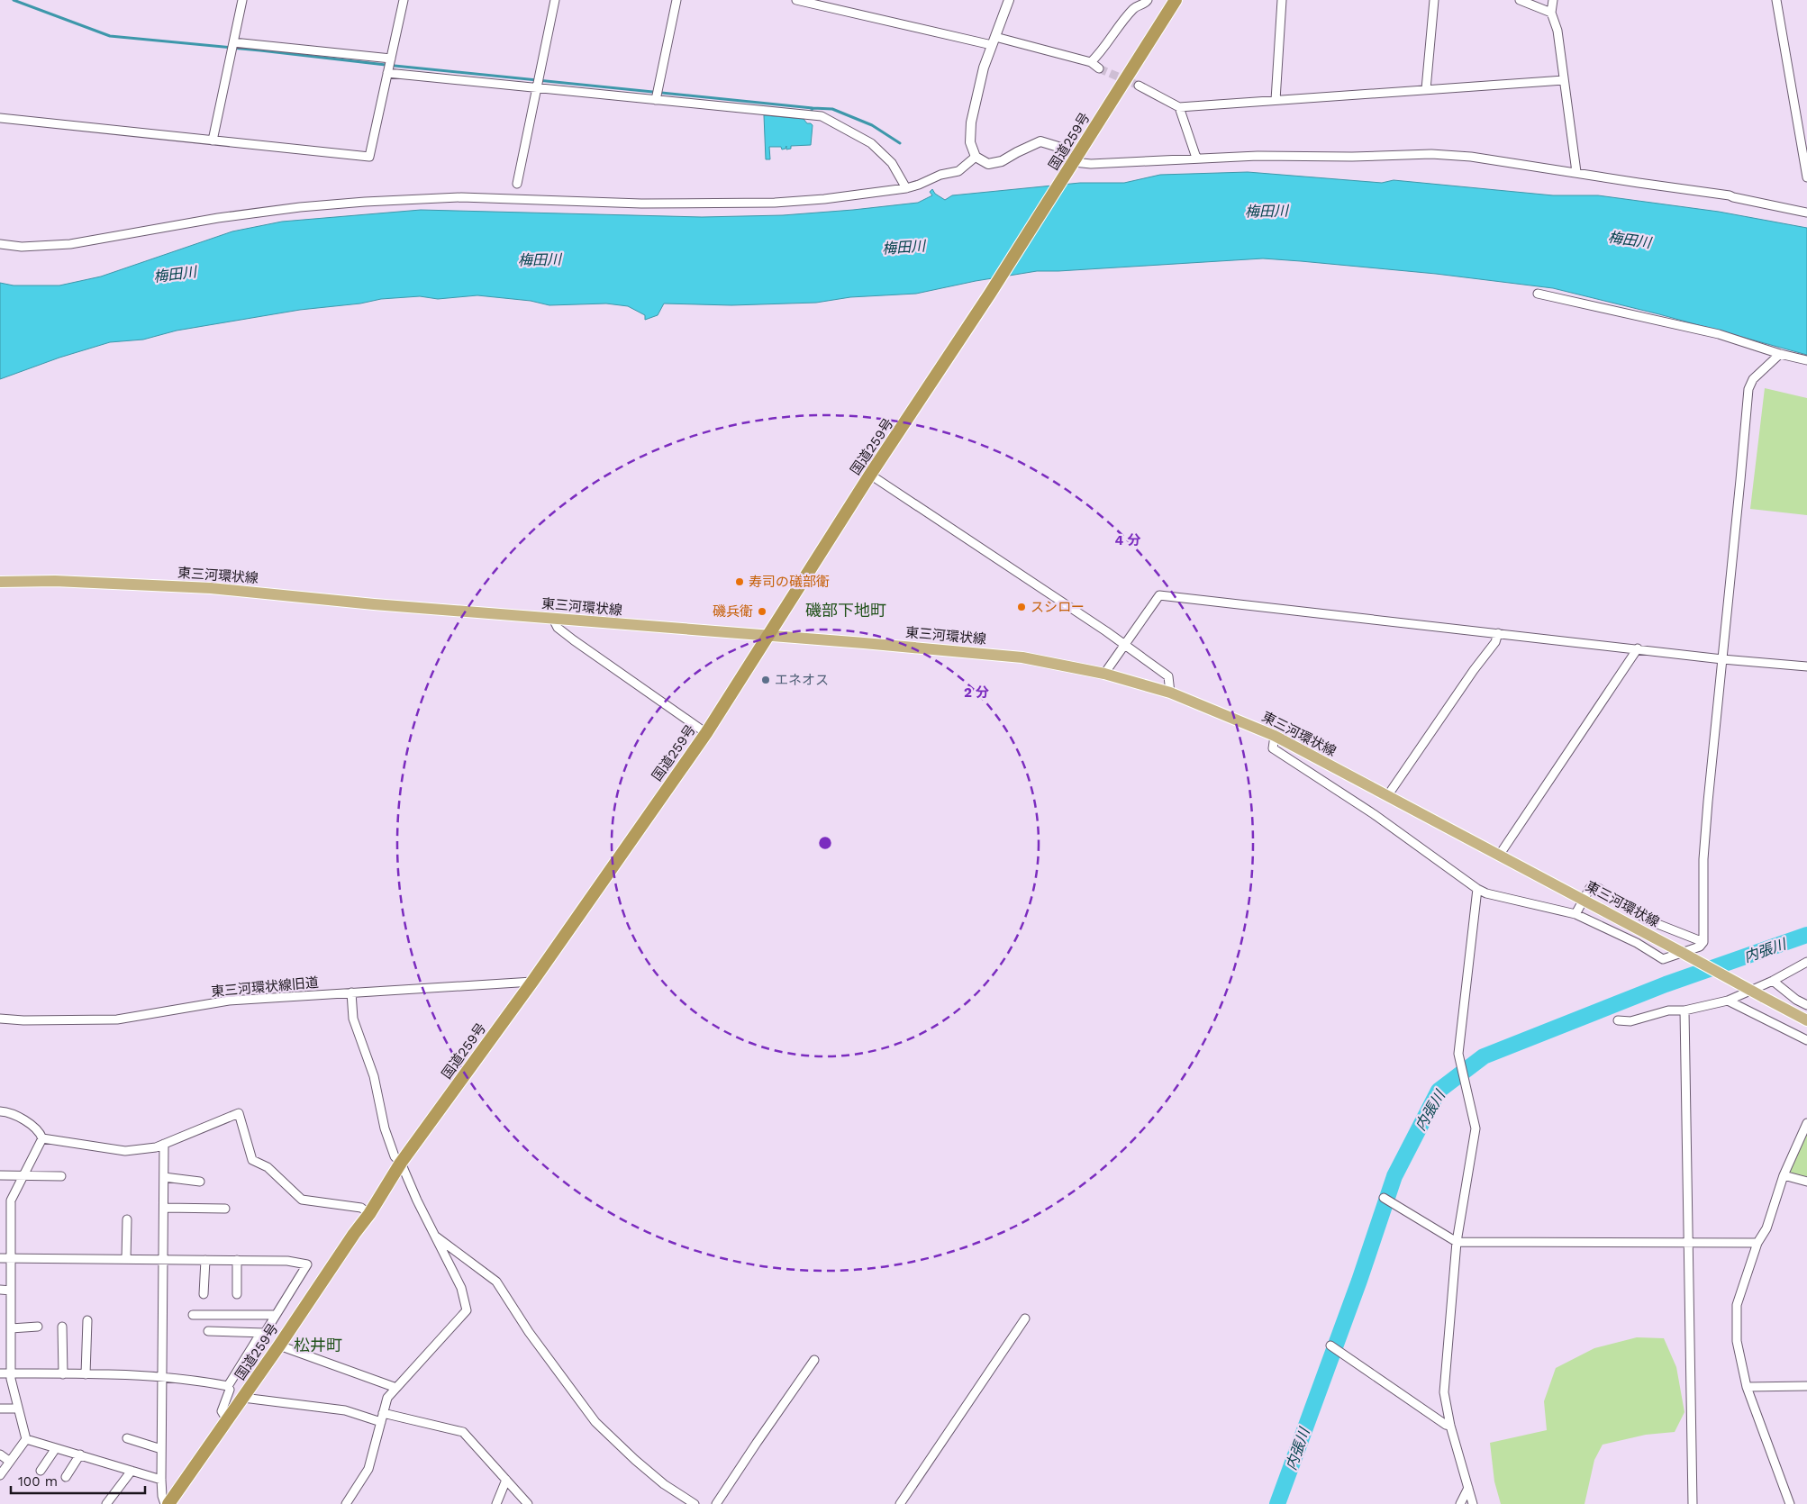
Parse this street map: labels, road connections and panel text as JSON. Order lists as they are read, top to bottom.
{
  "streets": {
    "highway": ["国道259号"],
    "main road": ["東三河環状線"],
    "street": ["東三河環状線旧道"]
  },
  "crossings": [
    ["国道259号", "東三河環状線"],
    ["国道259号", "東三河環状線旧道"]
  ],
  "districts": ["磯部下地町", "松井町"],
  "water": ["梅田川", "内張川"],
  "places": [
    "寿司の礒部衛",
    "スシロー",
    "磯兵衛",
    "エネオス"
  ],
  "scale_bar": "100 m",
  "rings": ["4 分", "2 分"]
}
